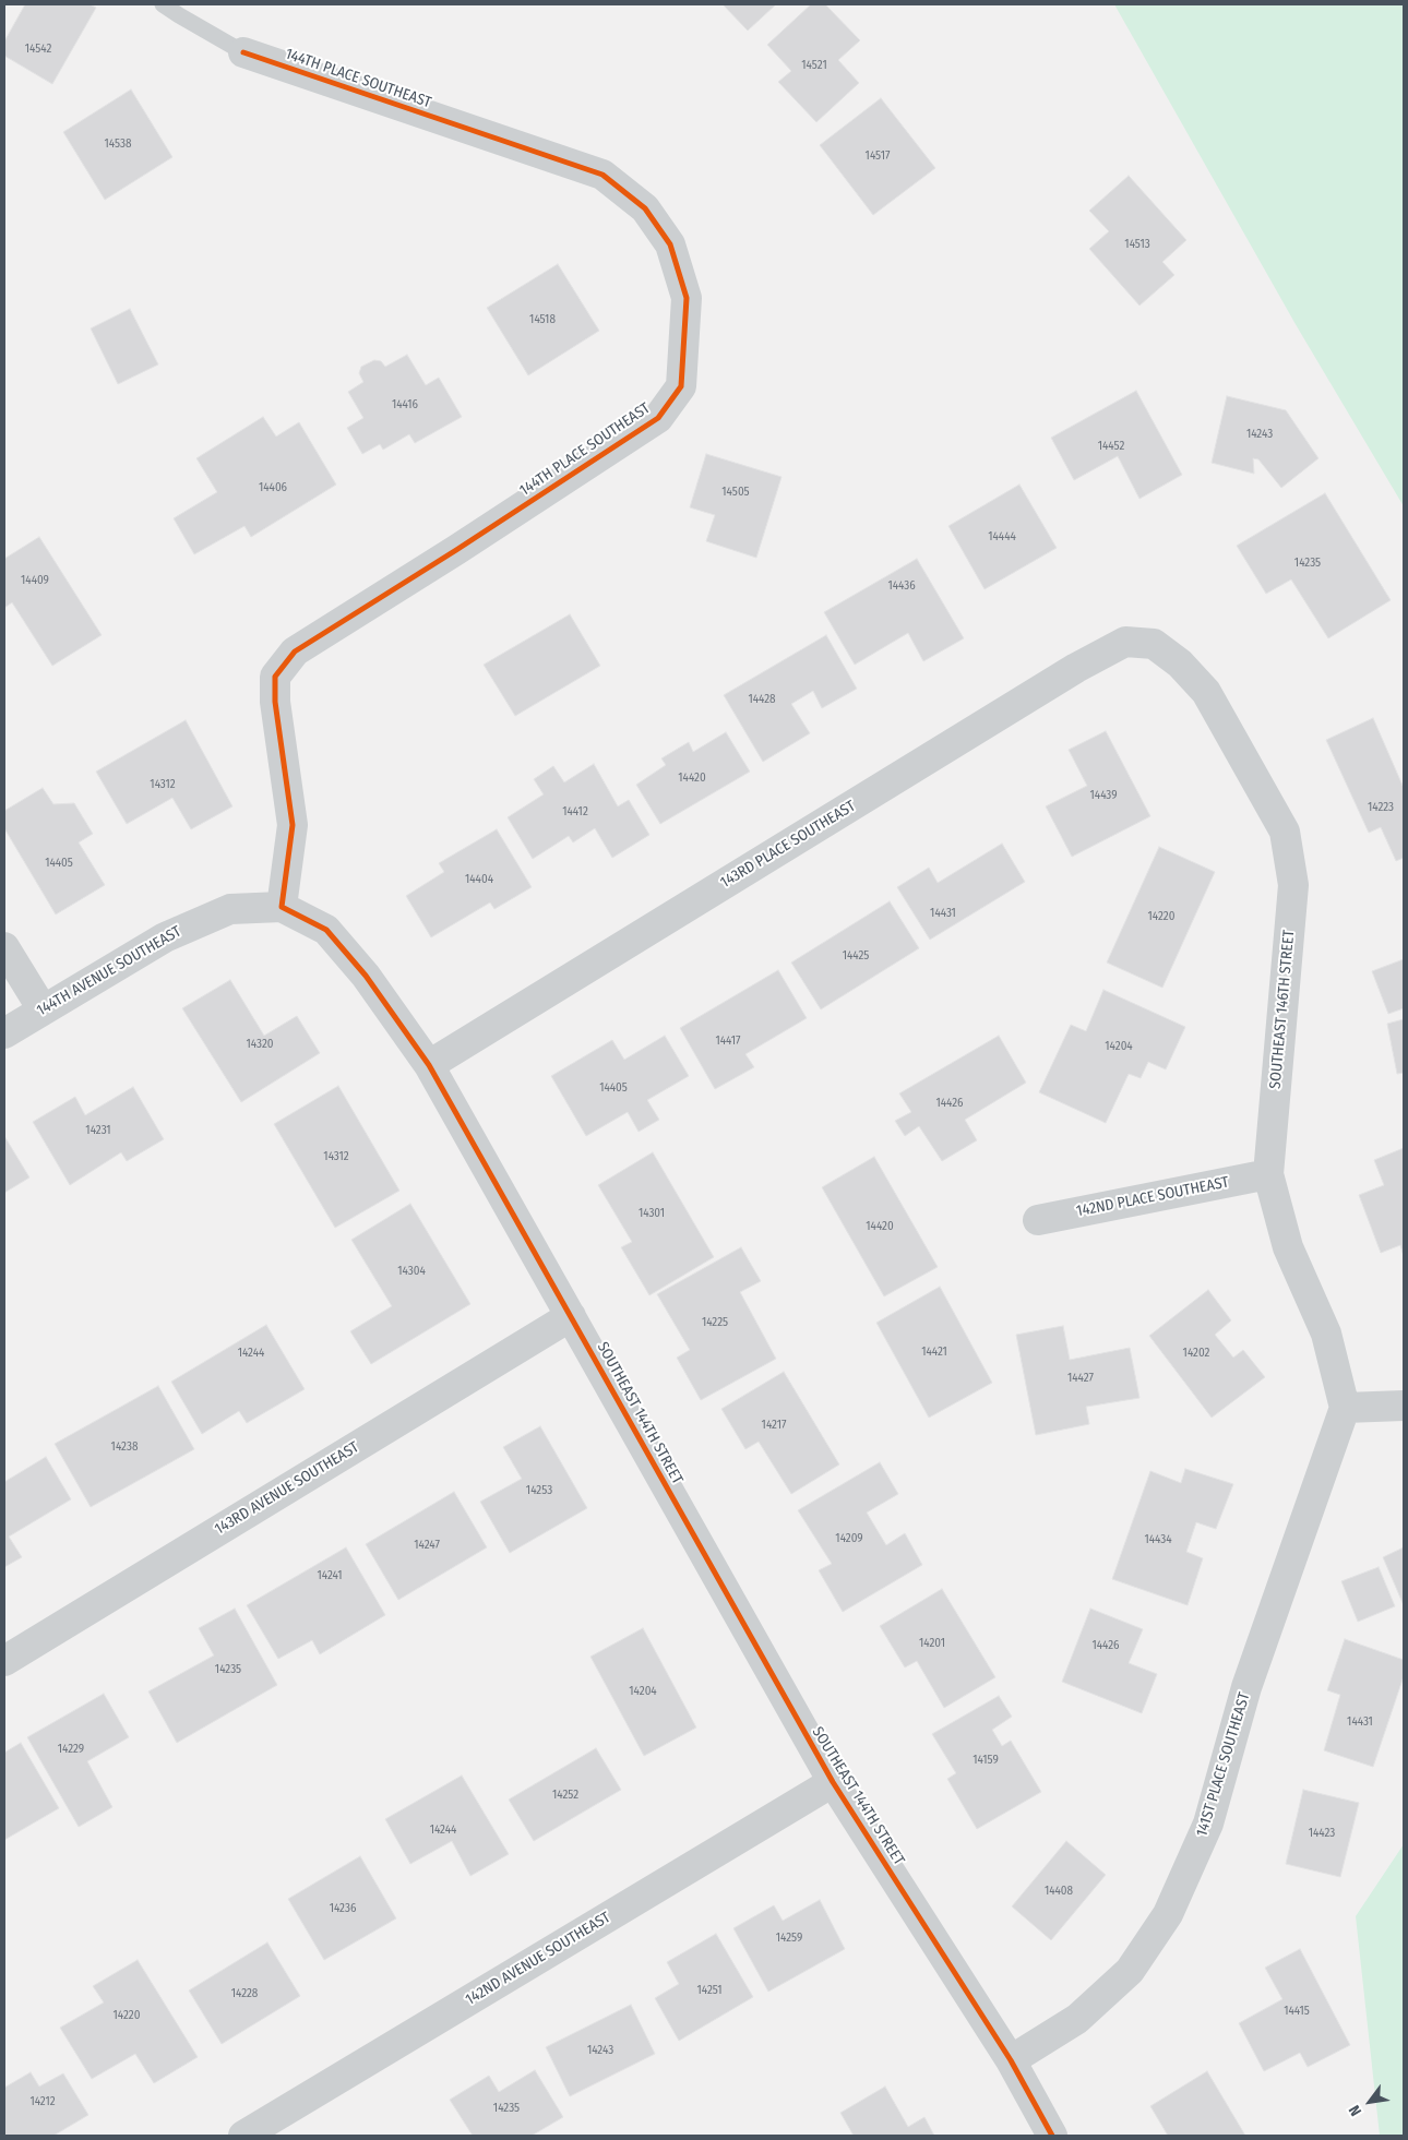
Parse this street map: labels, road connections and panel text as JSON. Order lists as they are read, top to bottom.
{
  "streets": {
    "street": [
      "144TH PLACE SOUTHEAST",
      "143RD PLACE SOUTHEAST",
      "144TH AVENUE SOUTHEAST",
      "SOUTHEAST 146TH STREET",
      "142ND PLACE SOUTHEAST",
      "SOUTHEAST 144TH STREET",
      "143RD AVENUE SOUTHEAST",
      "141ST PLACE SOUTHEAST",
      "142ND AVENUE SOUTHEAST"
    ]
  },
  "crossings": [
    ["144TH PLACE SOUTHEAST", "144TH AVENUE SOUTHEAST"],
    ["144TH PLACE SOUTHEAST", "SOUTHEAST 144TH STREET"],
    ["143RD PLACE SOUTHEAST", "SOUTHEAST 146TH STREET"],
    ["143RD PLACE SOUTHEAST", "SOUTHEAST 144TH STREET"],
    ["144TH AVENUE SOUTHEAST", "SOUTHEAST 144TH STREET"],
    ["SOUTHEAST 146TH STREET", "142ND PLACE SOUTHEAST"],
    ["SOUTHEAST 146TH STREET", "141ST PLACE SOUTHEAST"],
    ["SOUTHEAST 144TH STREET", "143RD AVENUE SOUTHEAST"],
    ["SOUTHEAST 144TH STREET", "141ST PLACE SOUTHEAST"],
    ["SOUTHEAST 144TH STREET", "142ND AVENUE SOUTHEAST"]
  ],
  "house_numbers": [
    "14542",
    "14521",
    "14538",
    "14517",
    "14513",
    "14518",
    "14416",
    "14243",
    "14452",
    "14406",
    "14505",
    "14444",
    "14235",
    "14409",
    "14436",
    "14428",
    "14420",
    "14312",
    "14439",
    "14223",
    "14412",
    "14405",
    "14404",
    "14431",
    "14220",
    "14425",
    "14417",
    "14320",
    "14204",
    "14405",
    "14426",
    "14231",
    "14312",
    "14301",
    "14420",
    "14304",
    "14225",
    "14421",
    "14244",
    "14202",
    "14427",
    "14217",
    "14238",
    "14253",
    "14209",
    "14434",
    "14247",
    "14241",
    "14201",
    "14426",
    "14235",
    "14204",
    "14431",
    "14229",
    "14159",
    "14252",
    "14244",
    "14423",
    "14408",
    "14236",
    "14259",
    "14251",
    "14228",
    "14415",
    "14220",
    "14243",
    "14212",
    "14235"
  ],
  "north": "bottom left"
}
